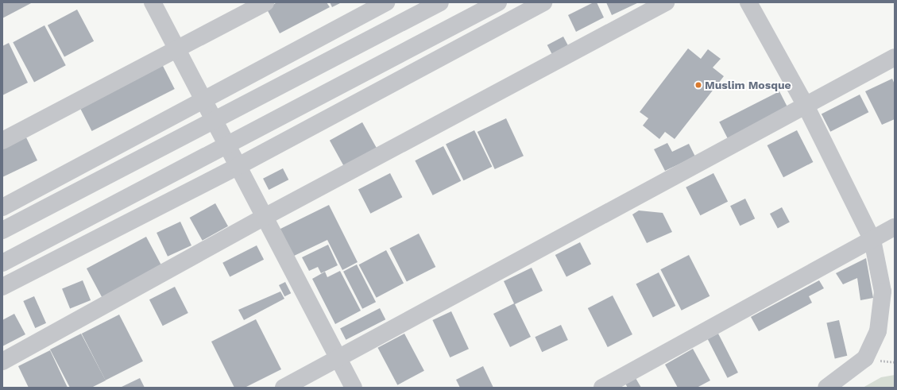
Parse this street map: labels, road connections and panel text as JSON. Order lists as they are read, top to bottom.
{
  "places": ["Muslim Mosque"]
}
